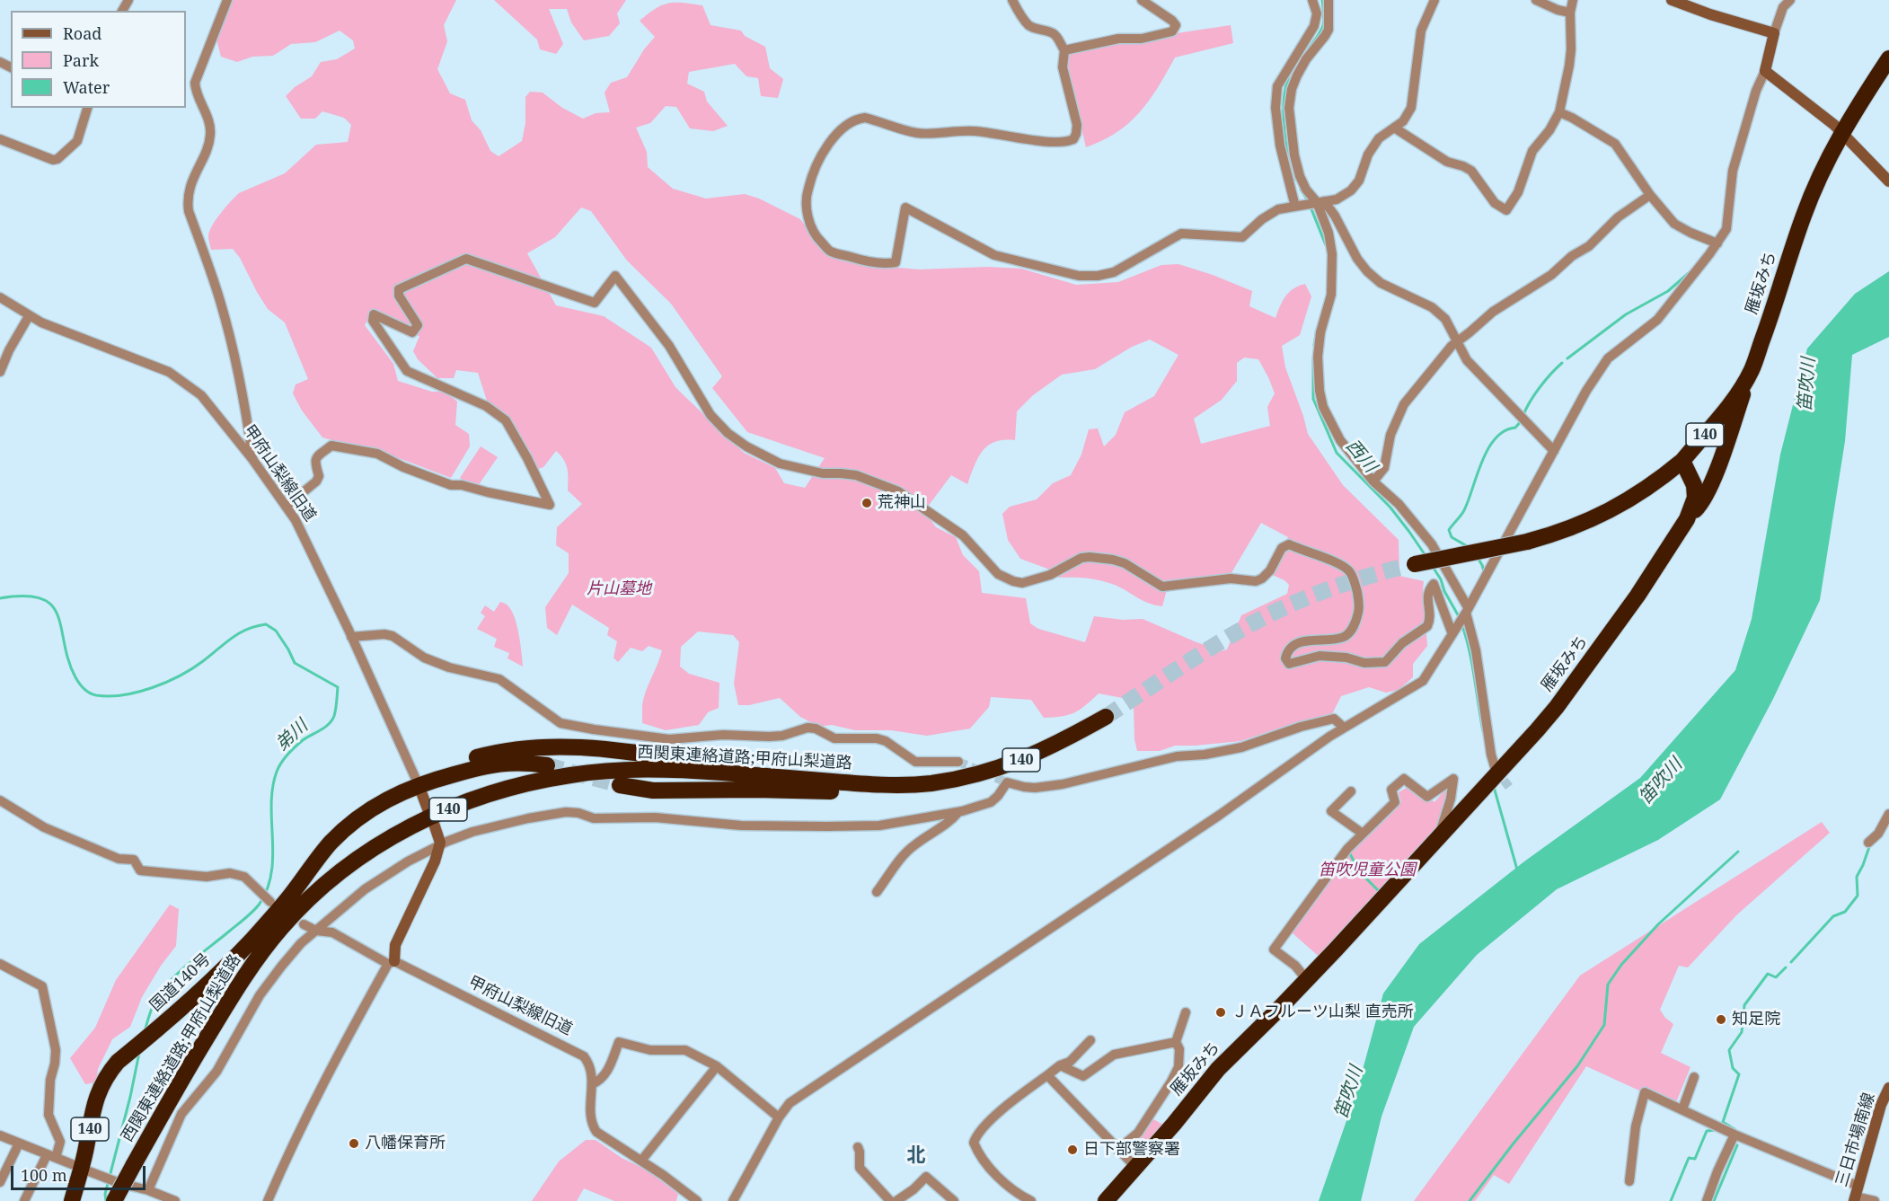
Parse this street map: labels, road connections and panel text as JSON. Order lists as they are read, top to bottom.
{
  "streets": {
    "highway": [
      "雁坂みち",
      "140",
      "西関東連絡道路;甲府山梨道路",
      "国道140号"
    ],
    "street": ["甲府山梨線旧道", "三日市場南線"]
  },
  "crossings": [
    ["雁坂みち", "140"],
    ["甲府山梨線旧道", "国道140号"]
  ],
  "districts": ["北"],
  "water": ["笛吹川", "西川", "弟川"],
  "parks": ["片山墓地", "笛吹児童公園"],
  "places": [
    "荒神山",
    "ＪＡフルーツ山梨 直売所",
    "知足院",
    "八幡保育所",
    "日下部警察署"
  ],
  "legend": ["Road", "Park", "Water"],
  "scale_bar": "100 m"
}
